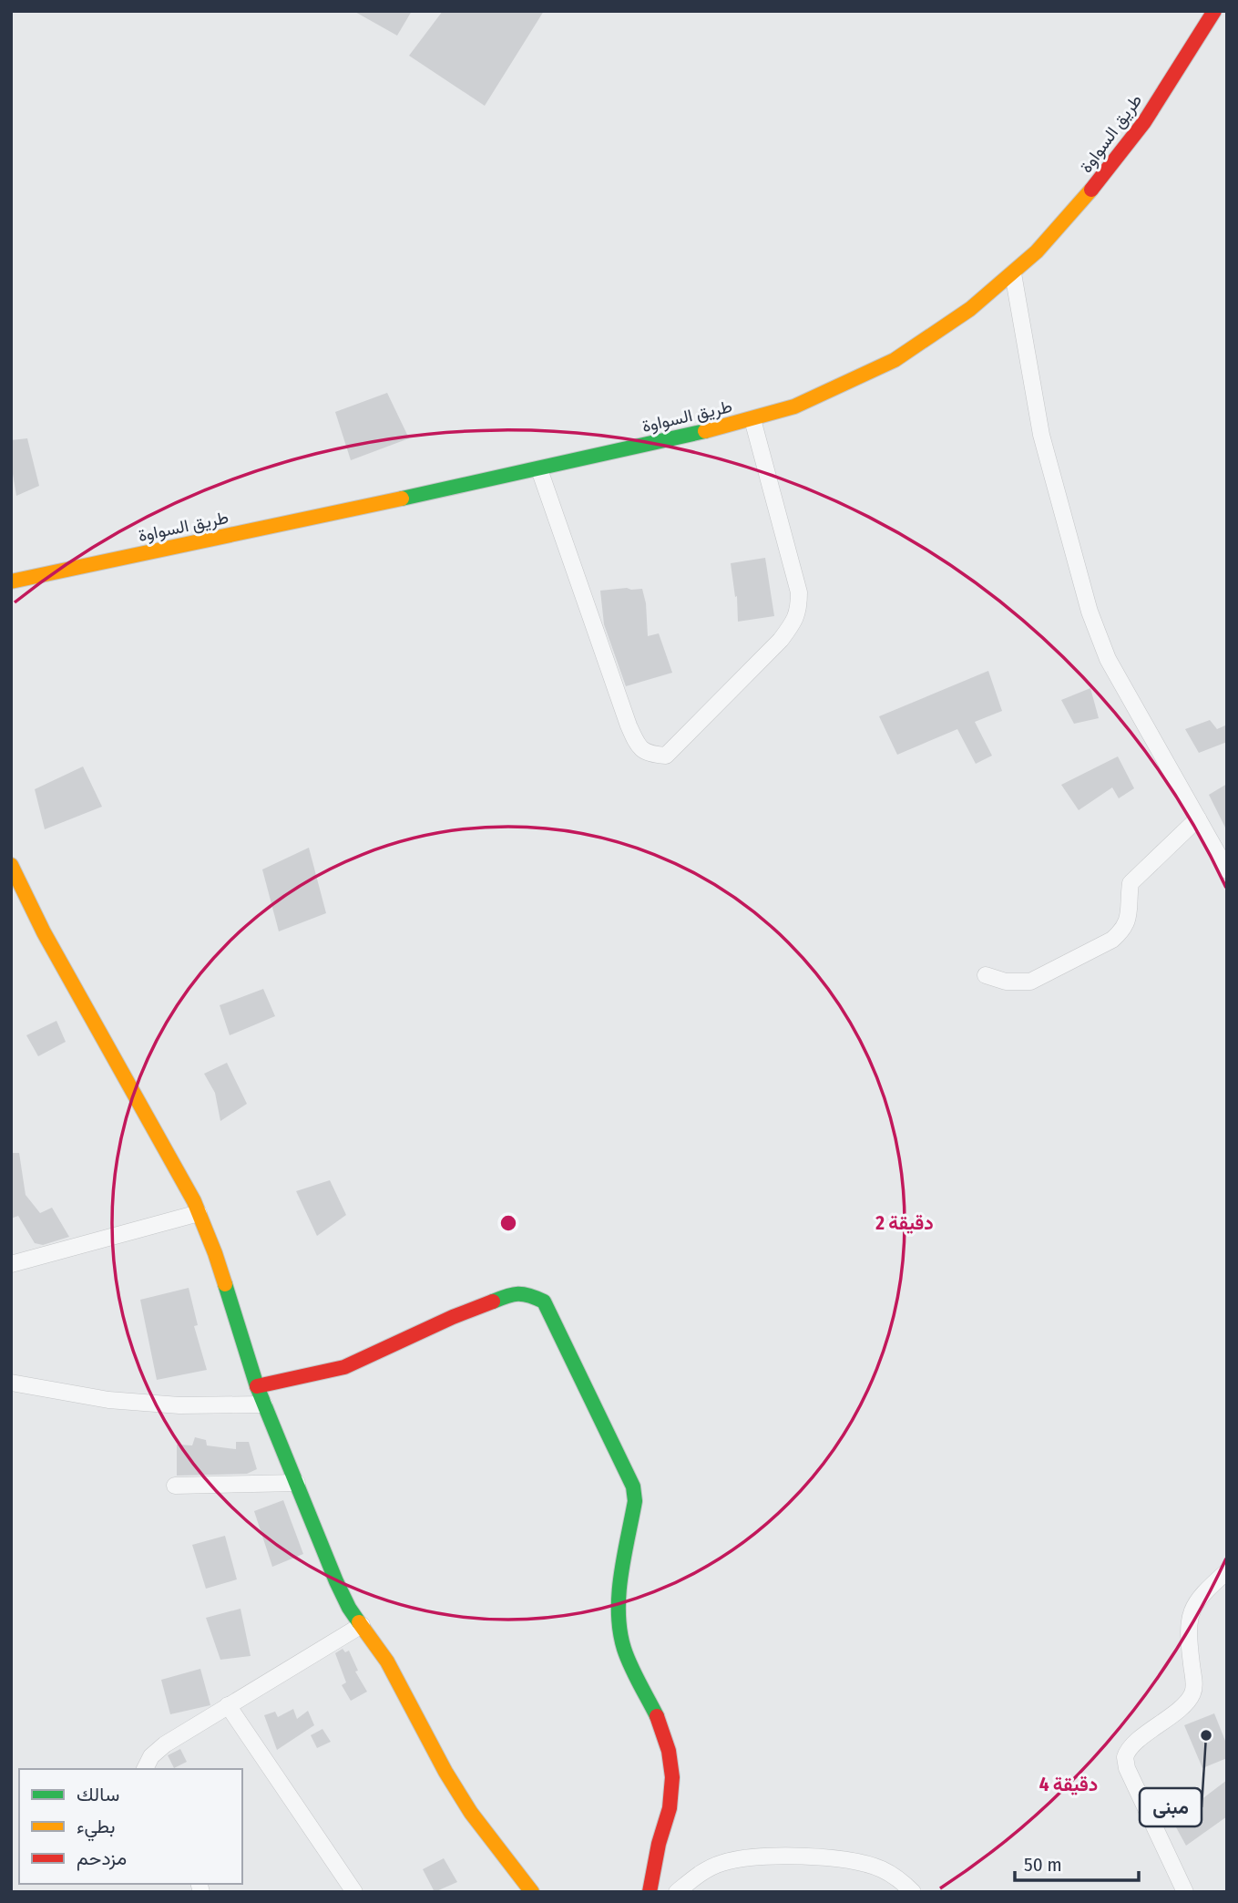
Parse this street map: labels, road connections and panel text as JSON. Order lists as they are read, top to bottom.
{
  "streets": {
    "street": ["طريق السواوة"]
  },
  "places": ["مبنى"],
  "legend": ["سالك", "بطيء", "مزدحم"],
  "scale_bar": "50 m",
  "rings": ["2 دقيقة", "4 دقيقة"]
}
